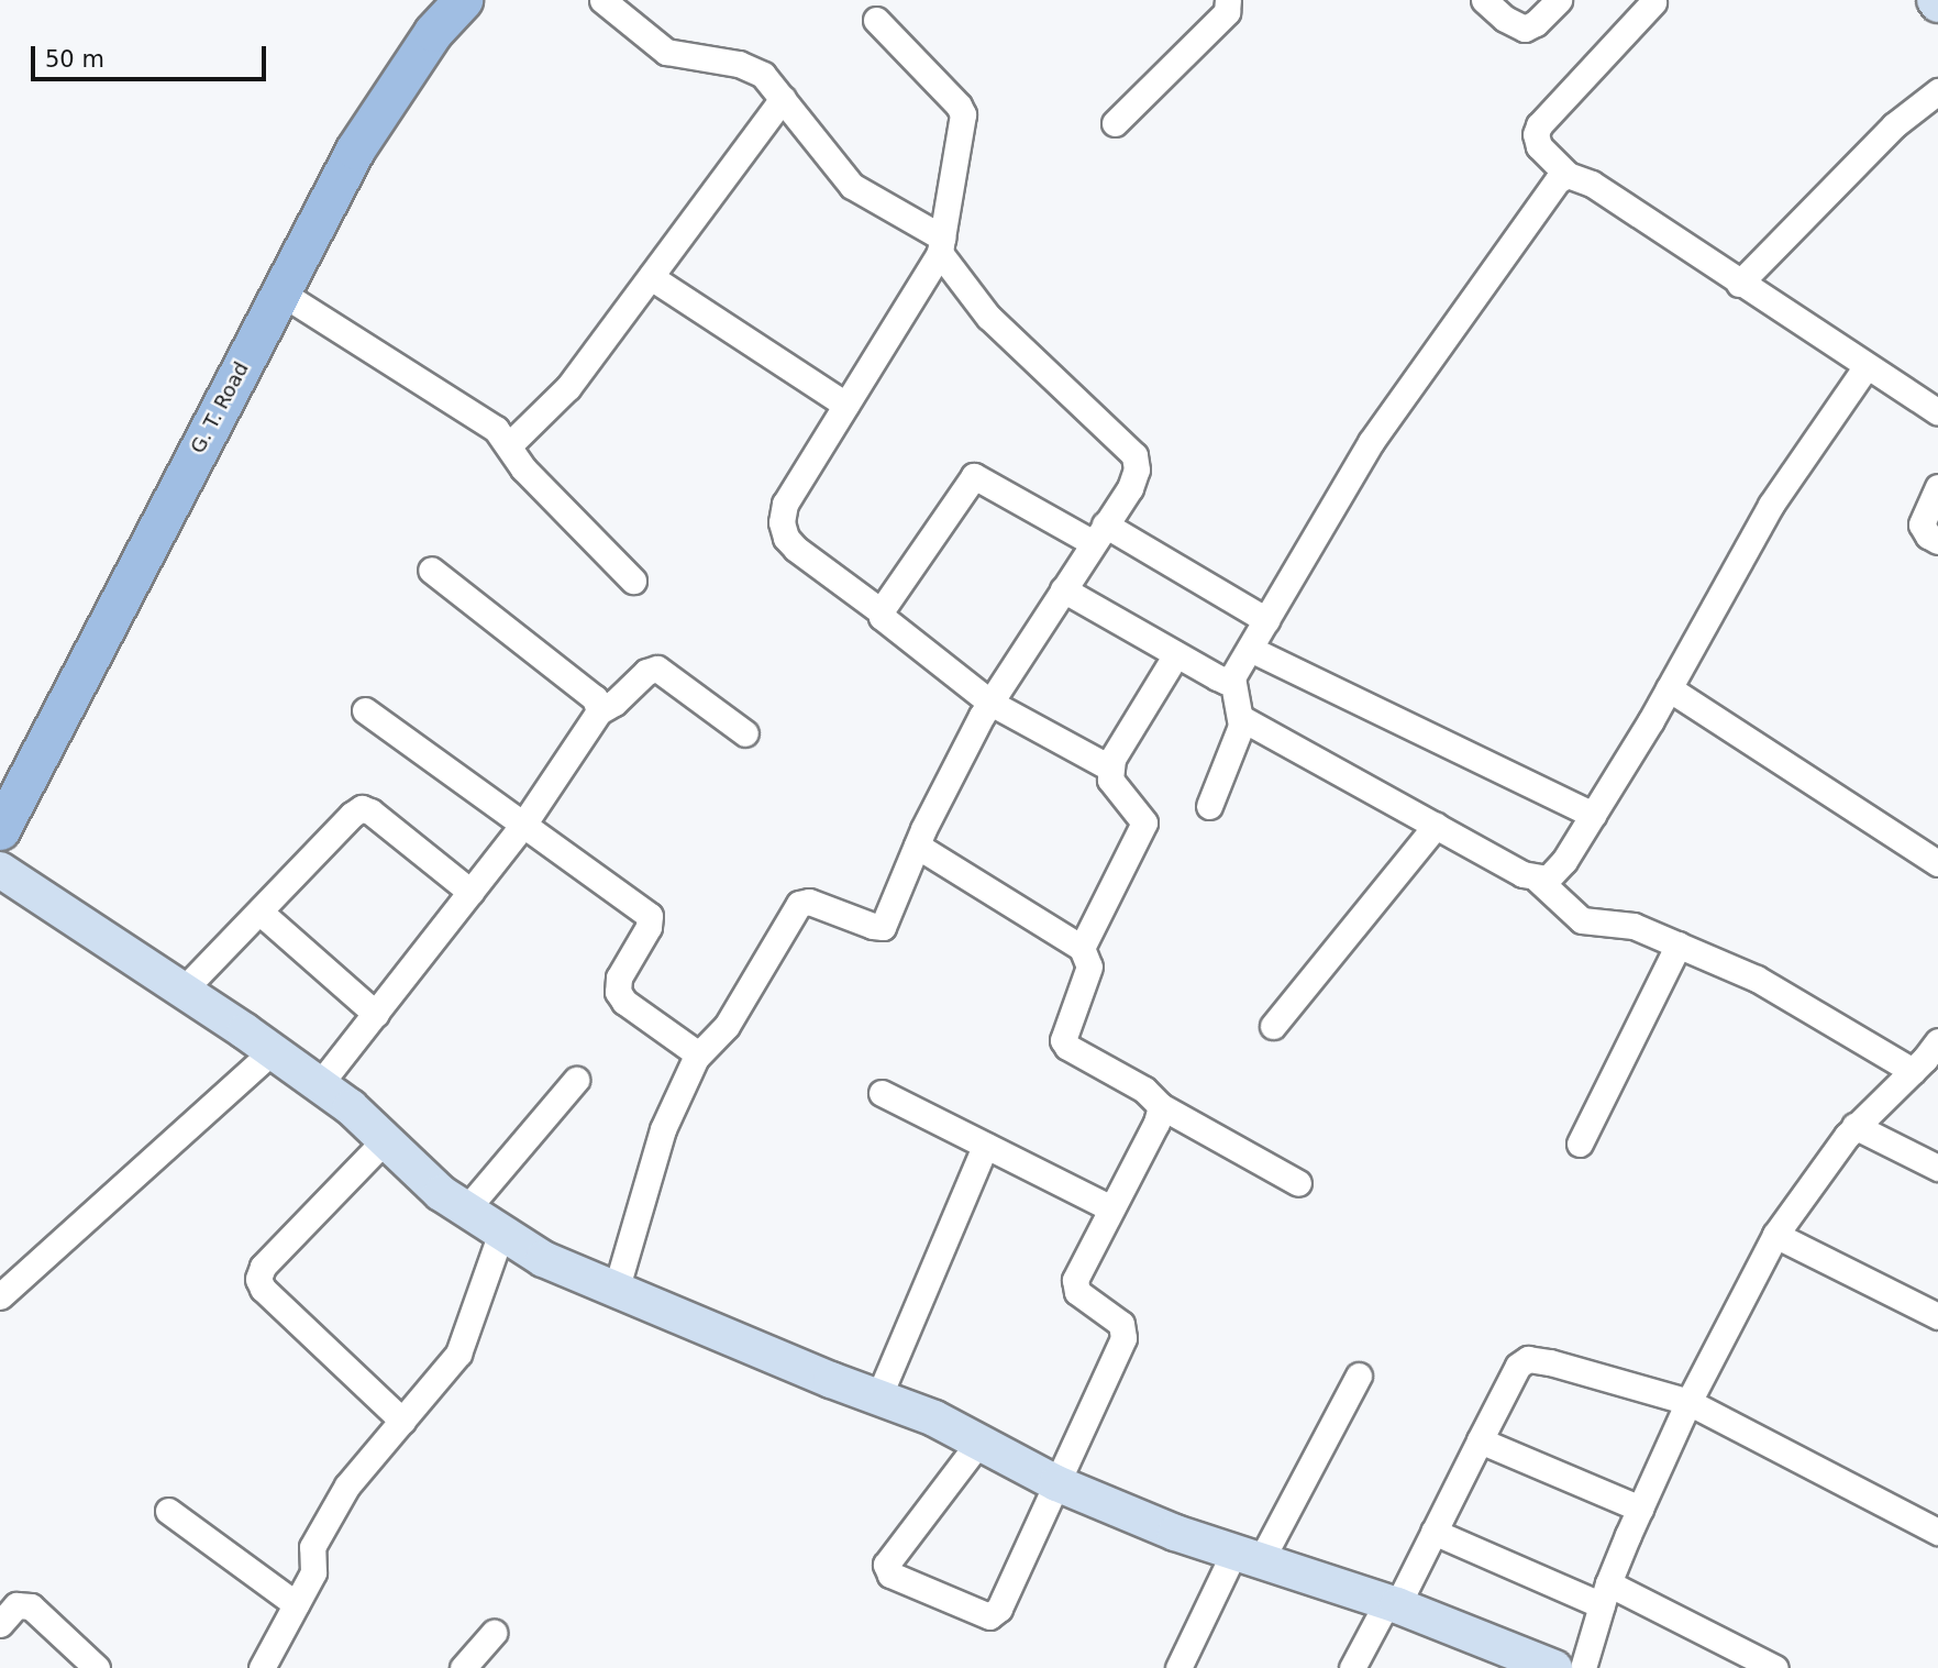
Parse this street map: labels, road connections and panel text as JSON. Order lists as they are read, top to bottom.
{
  "streets": {
    "main road": ["G. T. Road"]
  },
  "scale_bar": "50 m"
}
